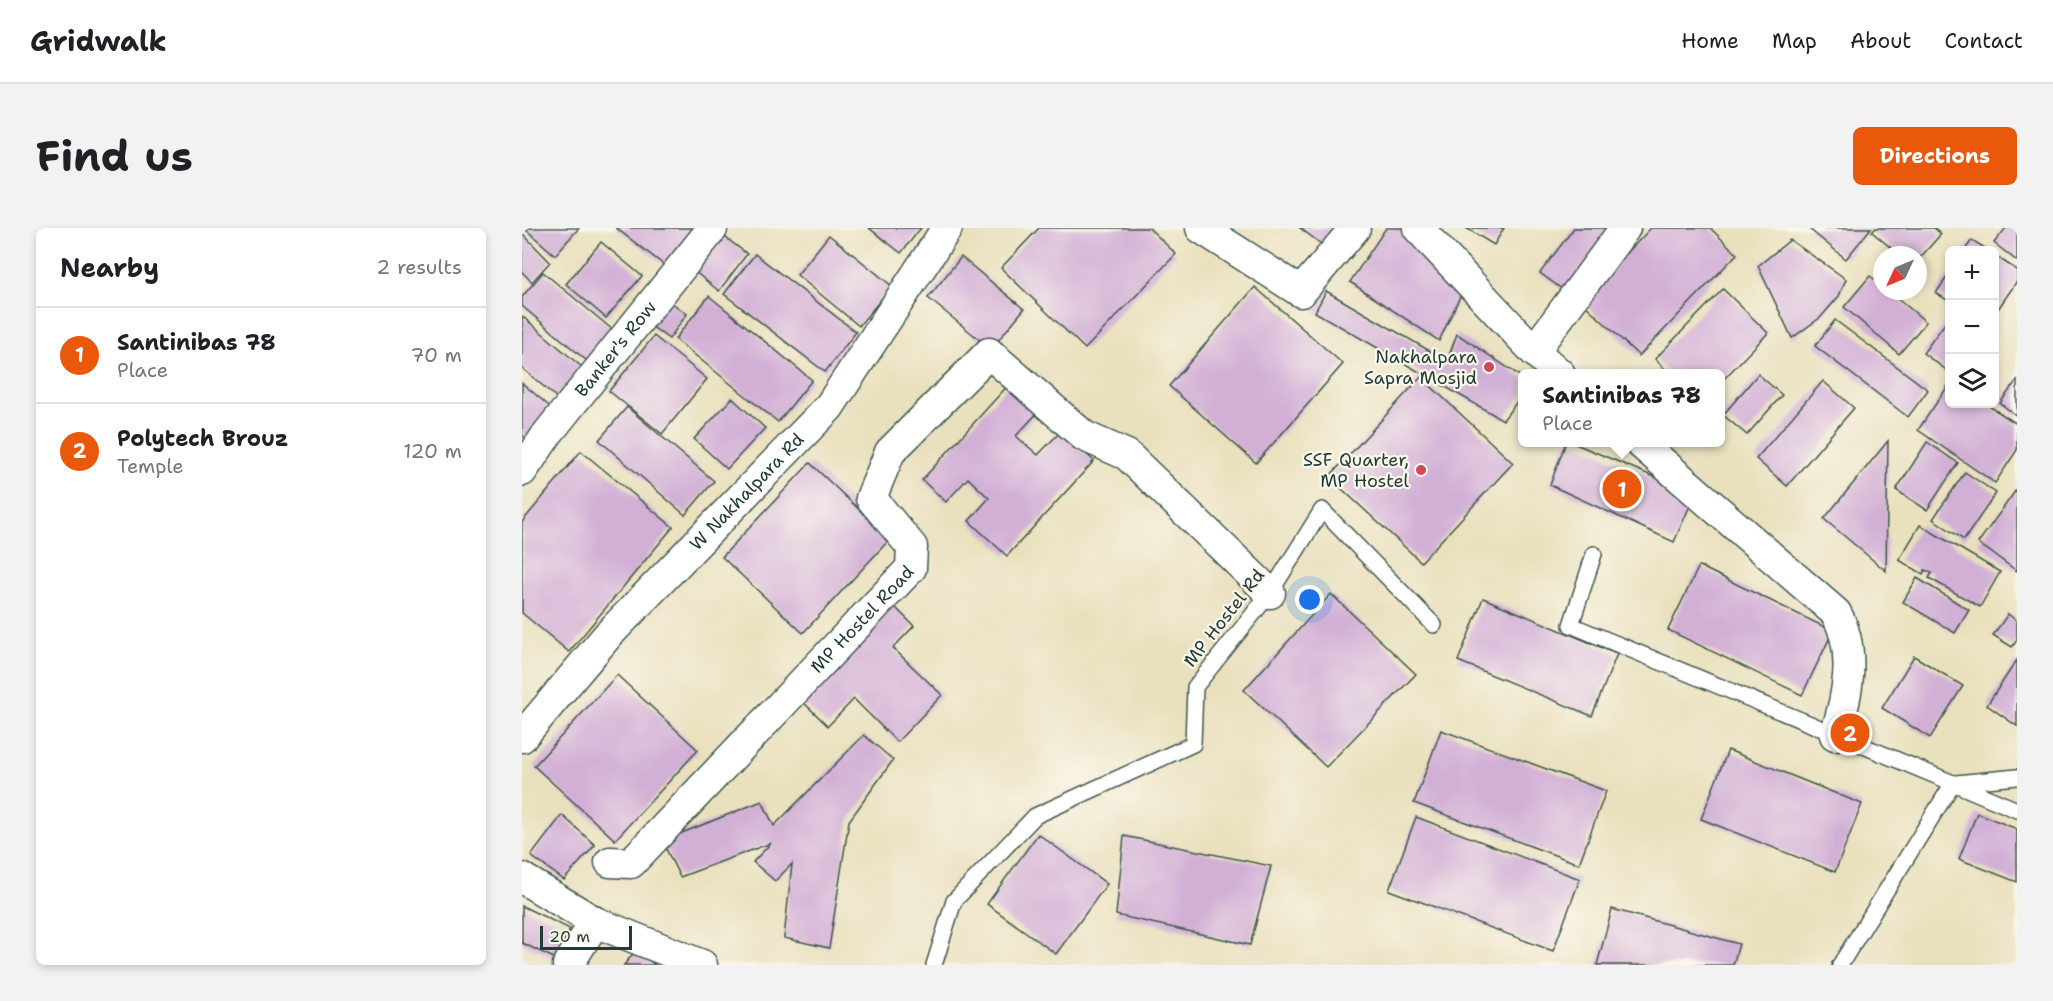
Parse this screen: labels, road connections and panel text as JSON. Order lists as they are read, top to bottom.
{
  "streets": {
    "street": ["Banker's Row", "W Nakhalpara Rd", "MP Hostel Road"],
    "lane": ["MP Hostel Rd"]
  },
  "crossings": [
    ["MP Hostel Road", "MP Hostel Rd"]
  ],
  "places": ["Nakhalpara Sapra Mosjid", "SSF Quarter, MP Hostel"],
  "scale_bar": "20 m",
  "north": "bottom left",
  "page": {
    "header": "Gridwalk",
    "nav": [
      "Home",
      "Map",
      "About",
      "Contact"
    ],
    "buttons": "Directions",
    "title": "Find us",
    "heading": ["Nearby", "2 results"],
    "map_buttons": ["+", "−"],
    "list": [
      {
        "mark": "1",
        "name": "Santinibas 78",
        "note": "Place",
        "value": "70 m"
      },
      {
        "mark": "2",
        "name": "Polytech Brouz",
        "note": "Temple",
        "value": "120 m"
      }
    ],
    "popup": ["Santinibas 78", "Place"],
    "pins": ["1", "2"],
    "scale": "20 m"
  }
}
